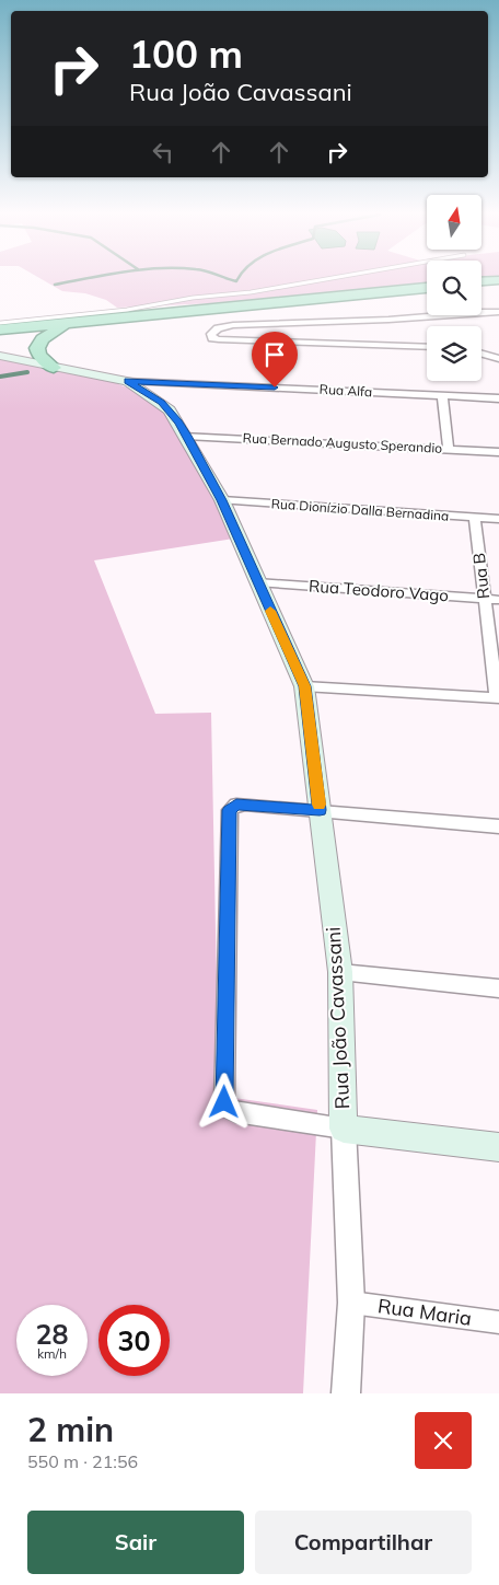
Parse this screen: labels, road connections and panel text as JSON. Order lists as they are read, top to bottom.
{
  "streets": {
    "main road": ["Rua João Cavassani"],
    "street": [
      "Rua Alfa",
      "Rua Bernado Augusto Sperandio",
      "Rua Dionízio Dalla Bernadina",
      "Rua B",
      "Rua Teodoro Vago",
      "Rua Maria"
    ]
  },
  "crossings": [
    ["Rua Alfa", "Rua João Cavassani"],
    ["Rua Bernado Augusto Sperandio", "Rua João Cavassani"],
    ["Rua Dionízio Dalla Bernadina", "Rua B"],
    ["Rua Dionízio Dalla Bernadina", "Rua João Cavassani"],
    ["Rua B", "Rua Teodoro Vago"],
    ["Rua Teodoro Vago", "Rua João Cavassani"],
    ["Rua João Cavassani", "Rua Maria"]
  ],
  "north": "top",
  "page": {
    "turn": ["100 m", "Rua João Cavassani"],
    "speed": "28 km/h",
    "limit": "30",
    "heading": ["2 min", "550 m · 21:56"],
    "buttons": ["Sair", "Compartilhar"]
  }
}
